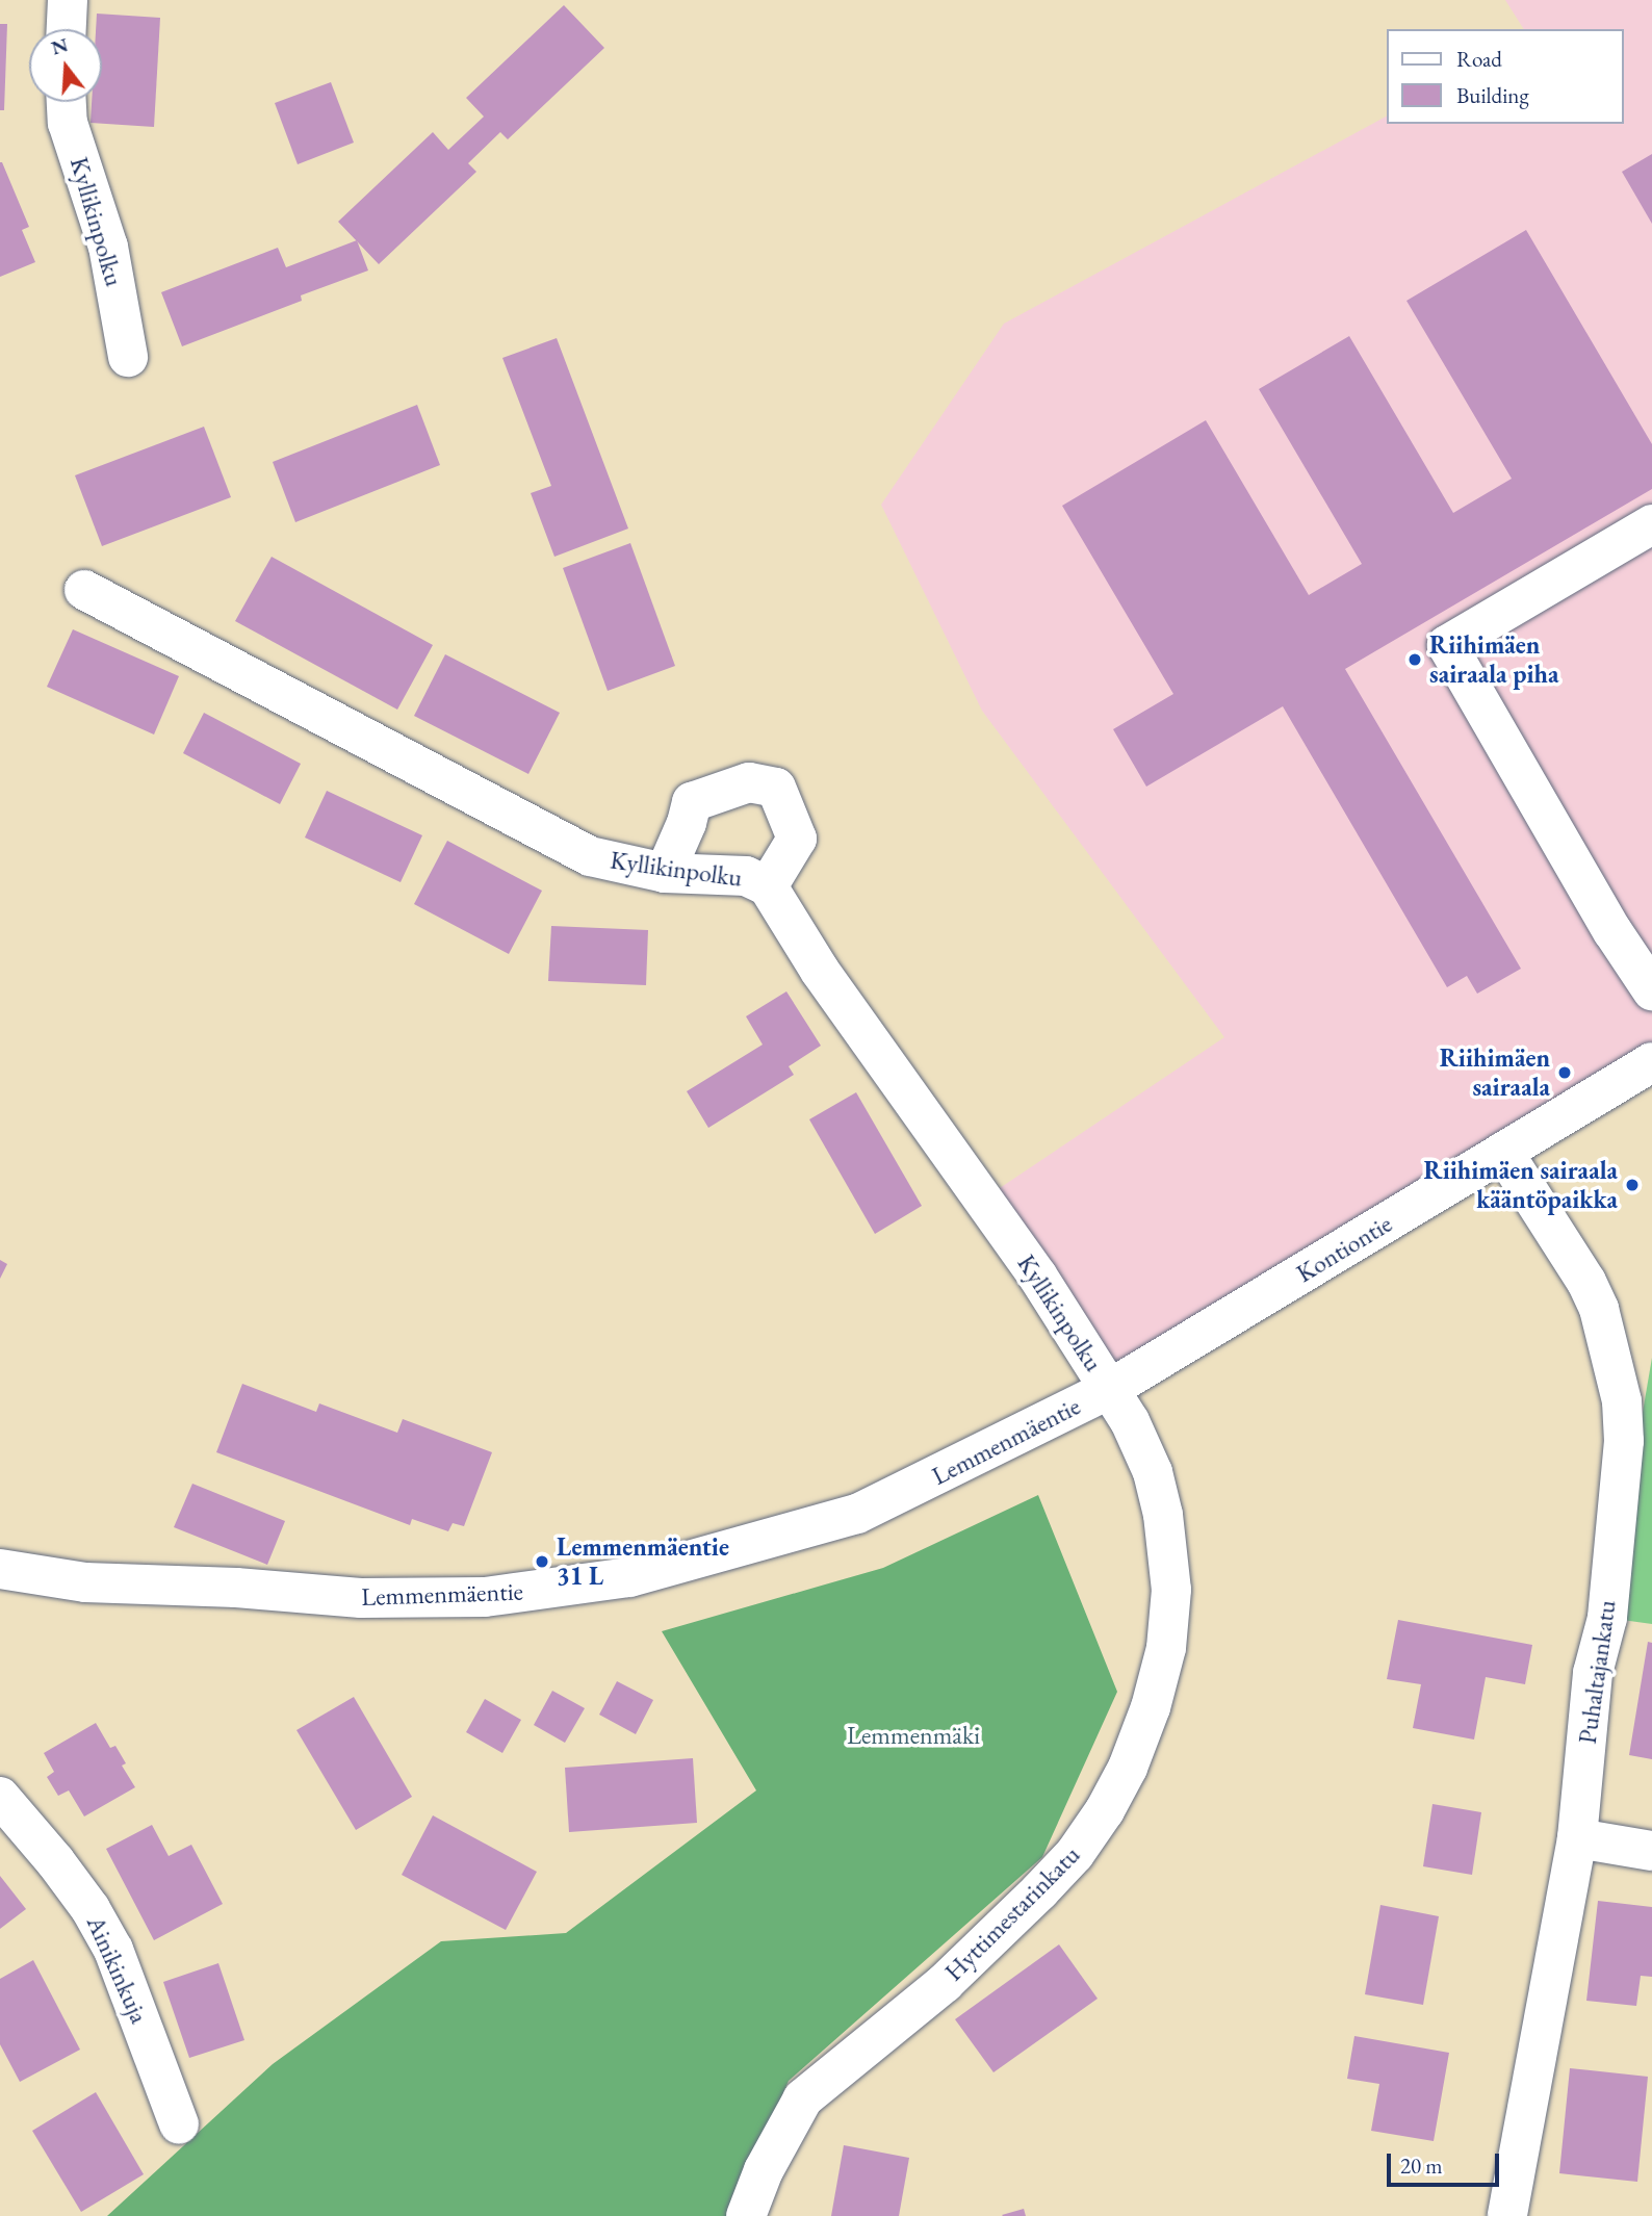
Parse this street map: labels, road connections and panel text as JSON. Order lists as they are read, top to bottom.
{
  "streets": {
    "street": [
      "Kyllikinpolku",
      "Kontiontie",
      "Lemmenmäentie",
      "Puhaltajankatu",
      "Hyttimestarinkatu",
      "Ainikinkuja"
    ]
  },
  "crossings": [
    ["Kyllikinpolku", "Kontiontie"],
    ["Kyllikinpolku", "Lemmenmäentie"],
    ["Kyllikinpolku", "Hyttimestarinkatu"],
    ["Kontiontie", "Lemmenmäentie"],
    ["Kontiontie", "Puhaltajankatu"],
    ["Kontiontie", "Hyttimestarinkatu"],
    ["Lemmenmäentie", "Hyttimestarinkatu"]
  ],
  "parks": ["Lemmenmäki"],
  "places": [
    "Riihimäen sairaala piha",
    "Riihimäen sairaala",
    "Riihimäen sairaala kääntöpaikka",
    "Lemmenmäentie 31 L"
  ],
  "legend": ["Road", "Building"],
  "scale_bar": "20 m",
  "north": "top"
}
